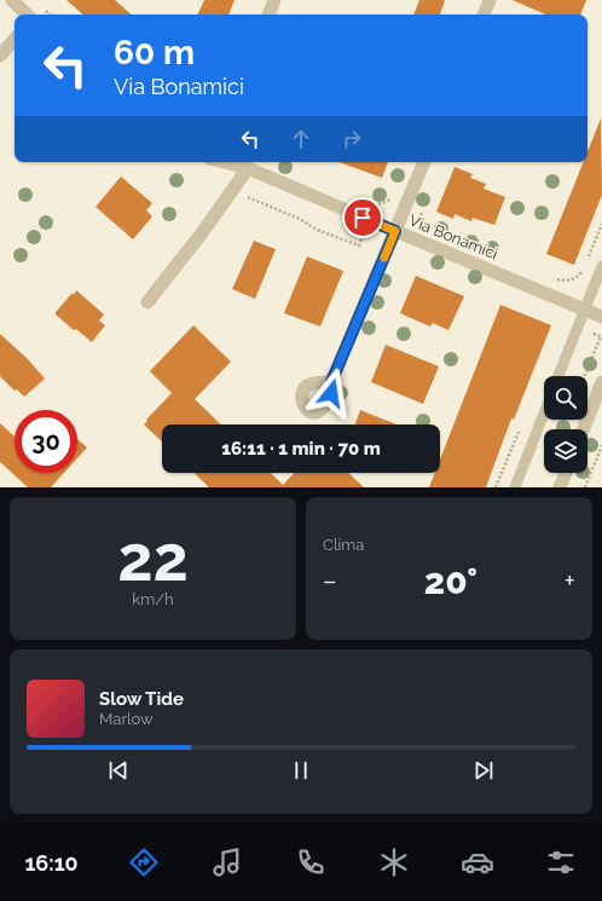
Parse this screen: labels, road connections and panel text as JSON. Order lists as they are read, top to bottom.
{
  "streets": {
    "street": ["Via Bonamici"]
  },
  "page": {
    "turn": ["60 m", "Via Bonamici"],
    "limit": "30",
    "trip": "16:11 · 1 min · 70 m",
    "tile": [
      ["22", "km/h"],
      "Clima"
    ],
    "heat": ["−", "20°", "+"],
    "song": ["Slow Tide", "Marlow"],
    "tabs": "16:10"
  }
}
